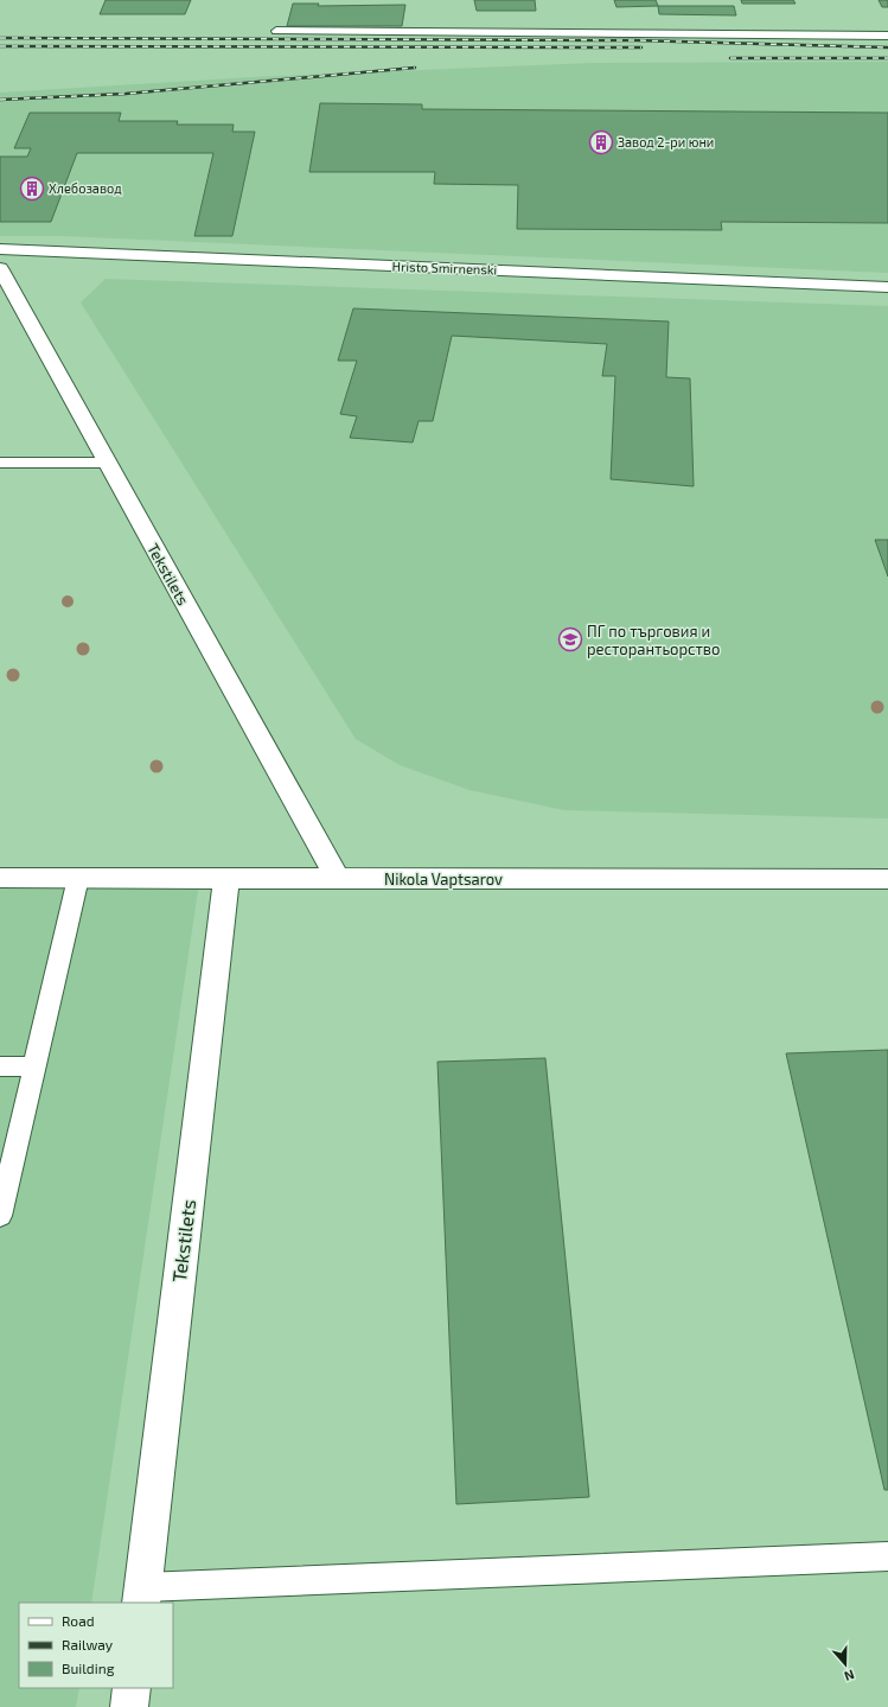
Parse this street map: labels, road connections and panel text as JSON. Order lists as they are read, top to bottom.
{
  "streets": {
    "street": ["Hristo Smirnenski", "Tekstilets", "Nikola Vaptsarov"]
  },
  "crossings": [
    ["Tekstilets", "Nikola Vaptsarov"]
  ],
  "places": {
    "building": ["Завод 2-ри юни", "Хлебозавод"],
    "school or university": ["ПГ по търговия и ресторантьорство"]
  },
  "legend": ["Road", "Railway", "Building"],
  "north": "bottom"
}
